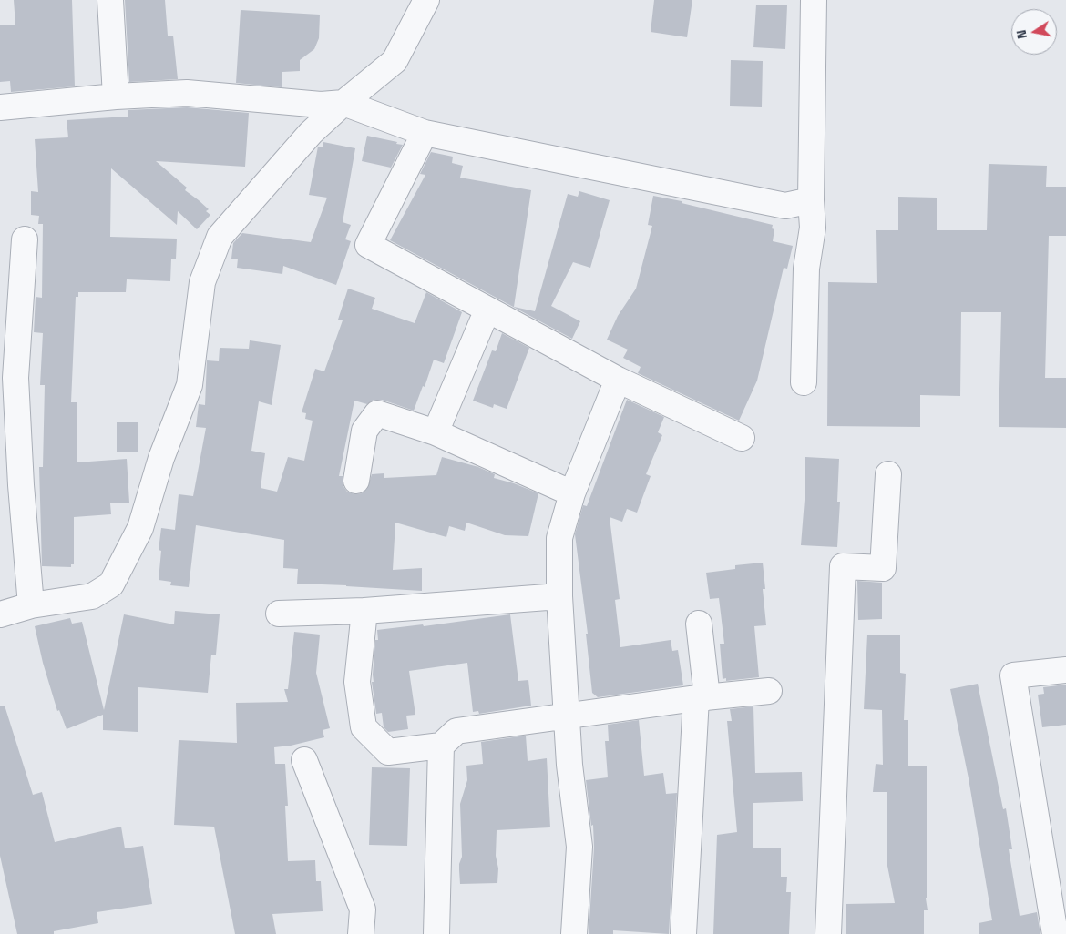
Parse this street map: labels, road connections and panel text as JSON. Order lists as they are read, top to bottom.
{
  "north": "left"
}
